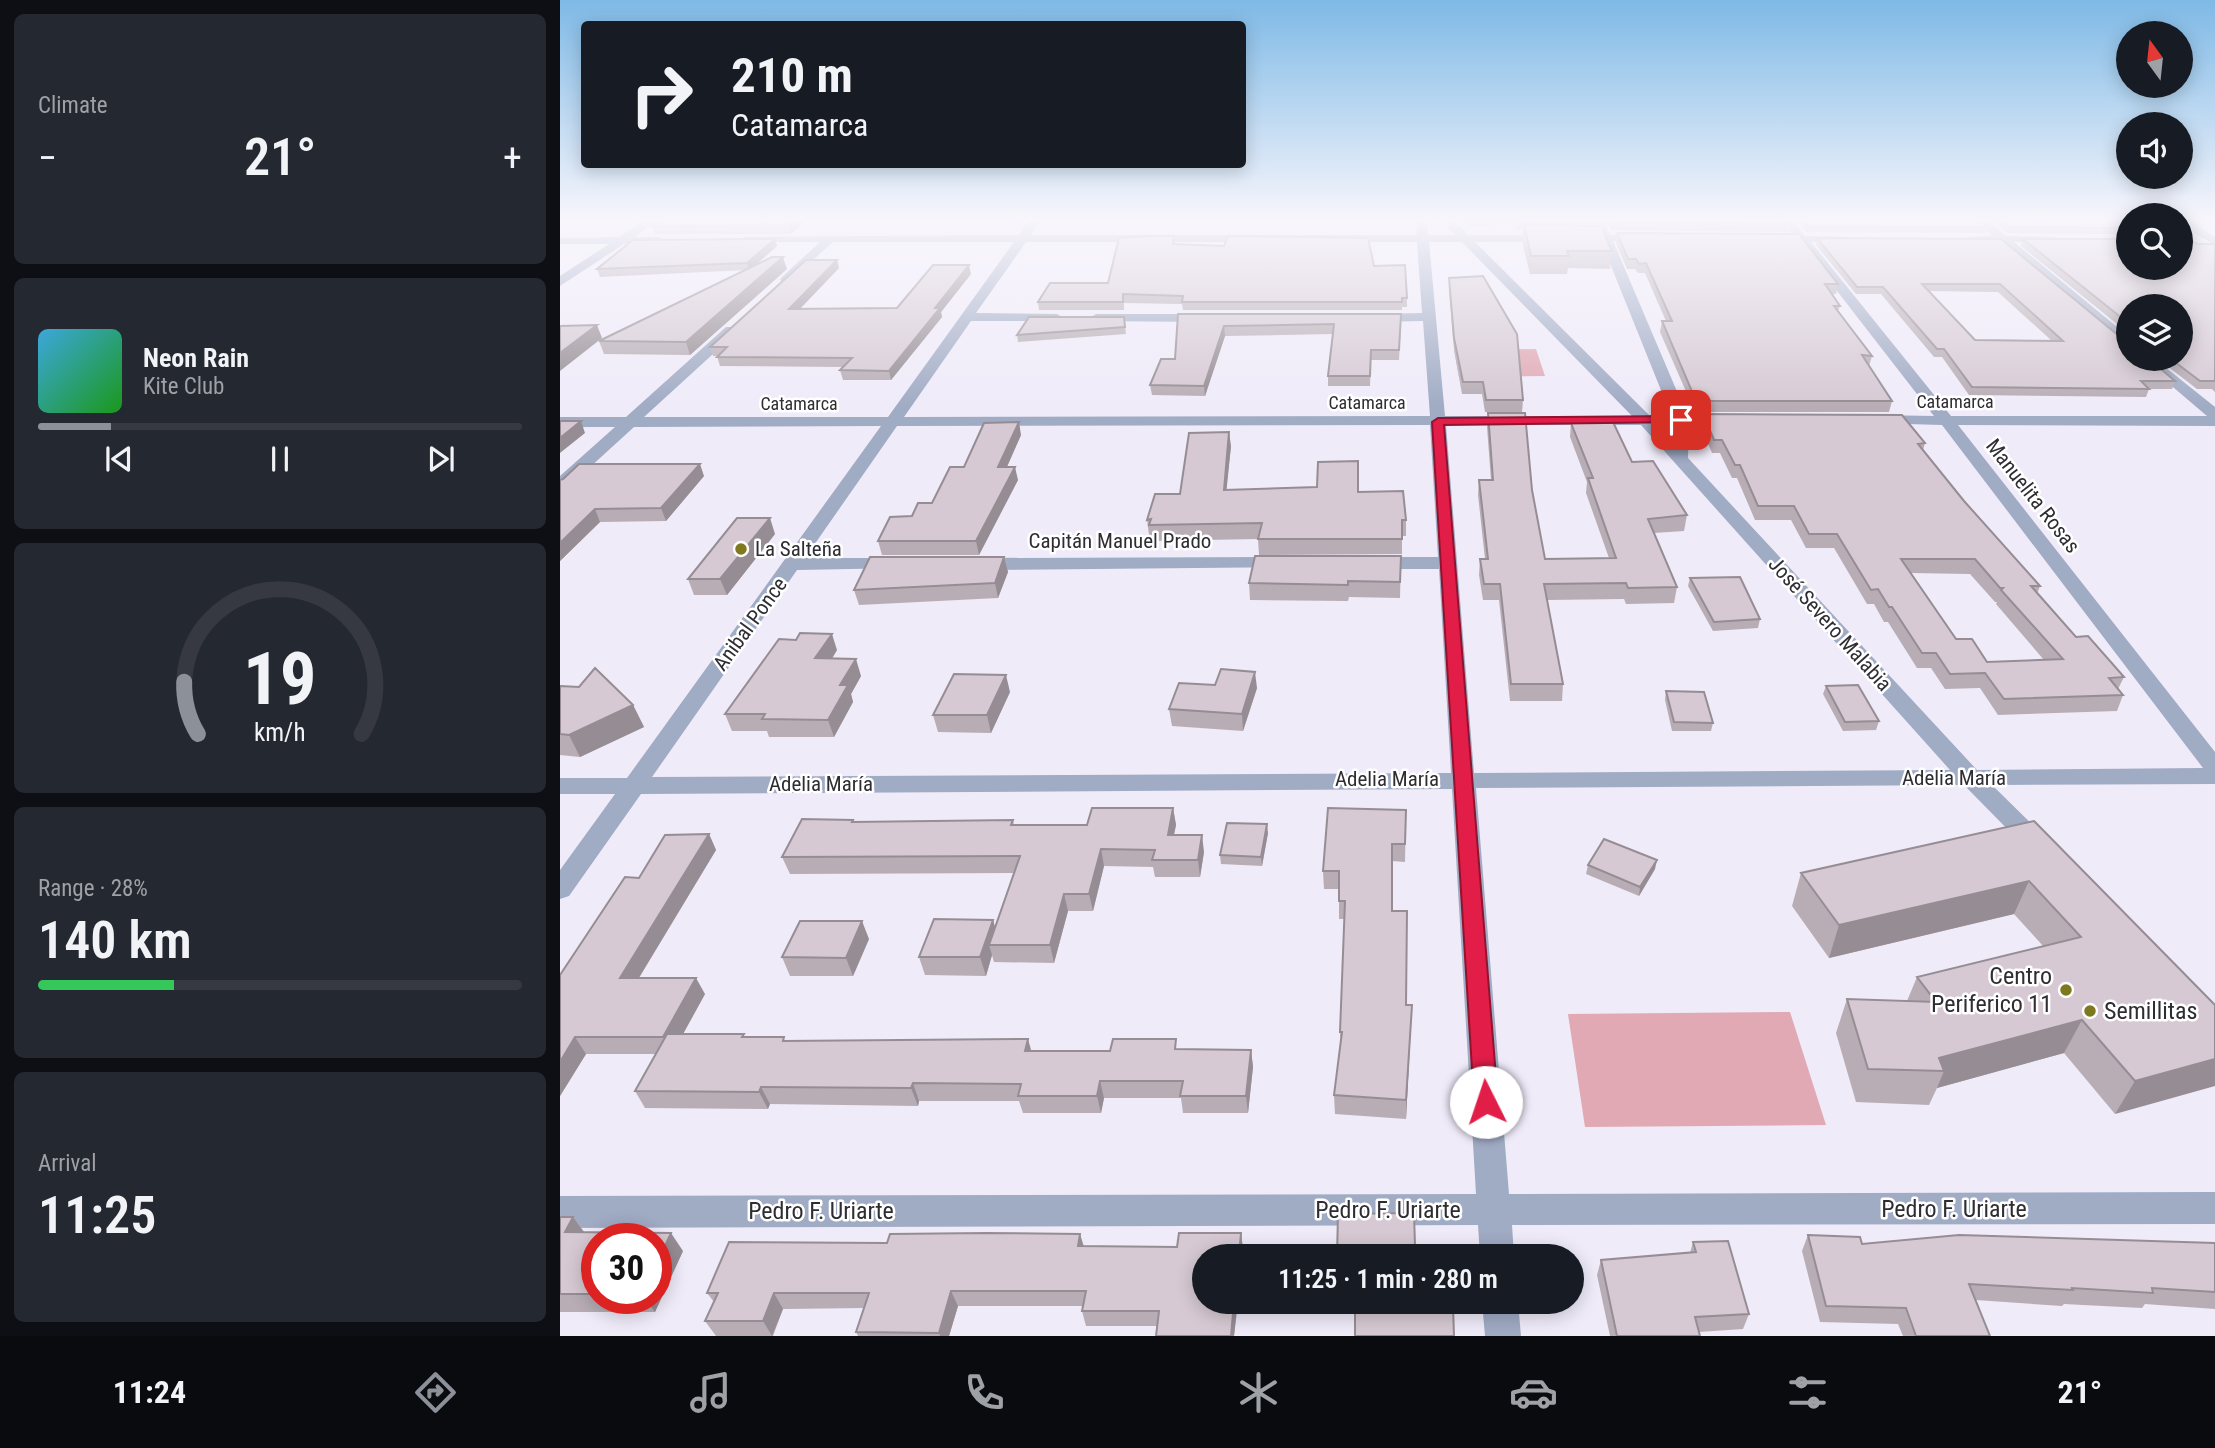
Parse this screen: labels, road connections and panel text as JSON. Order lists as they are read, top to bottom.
{
  "streets": {
    "street": [
      "Catamarca",
      "Manuelita Rosas",
      "Capitán Manuel Prado",
      "Anibal Ponce",
      "José Severo Malabia",
      "Adelia María",
      "Pedro F. Uriarte"
    ]
  },
  "crossings": [
    ["Catamarca", "Manuelita Rosas"],
    ["Catamarca", "Anibal Ponce"],
    ["Catamarca", "José Severo Malabia"],
    ["Anibal Ponce", "Adelia María"],
    ["José Severo Malabia", "Adelia María"]
  ],
  "places": ["La Salteña", "Centro Periferico 11", "Semillitas"],
  "north": "top",
  "page": {
    "tile": [
      "Climate",
      ["Range · 28%", "140 km"],
      ["Arrival", "11:25"]
    ],
    "turn": ["210 m", "Catamarca"],
    "heat": ["−", "21°", "+"],
    "song": ["Neon Rain", "Kite Club"],
    "limit": "30",
    "trip": "11:25 · 1 min · 280 m",
    "tabs": ["11:24", "21°"],
    "gauge": ["19", "km/h"]
  }
}
